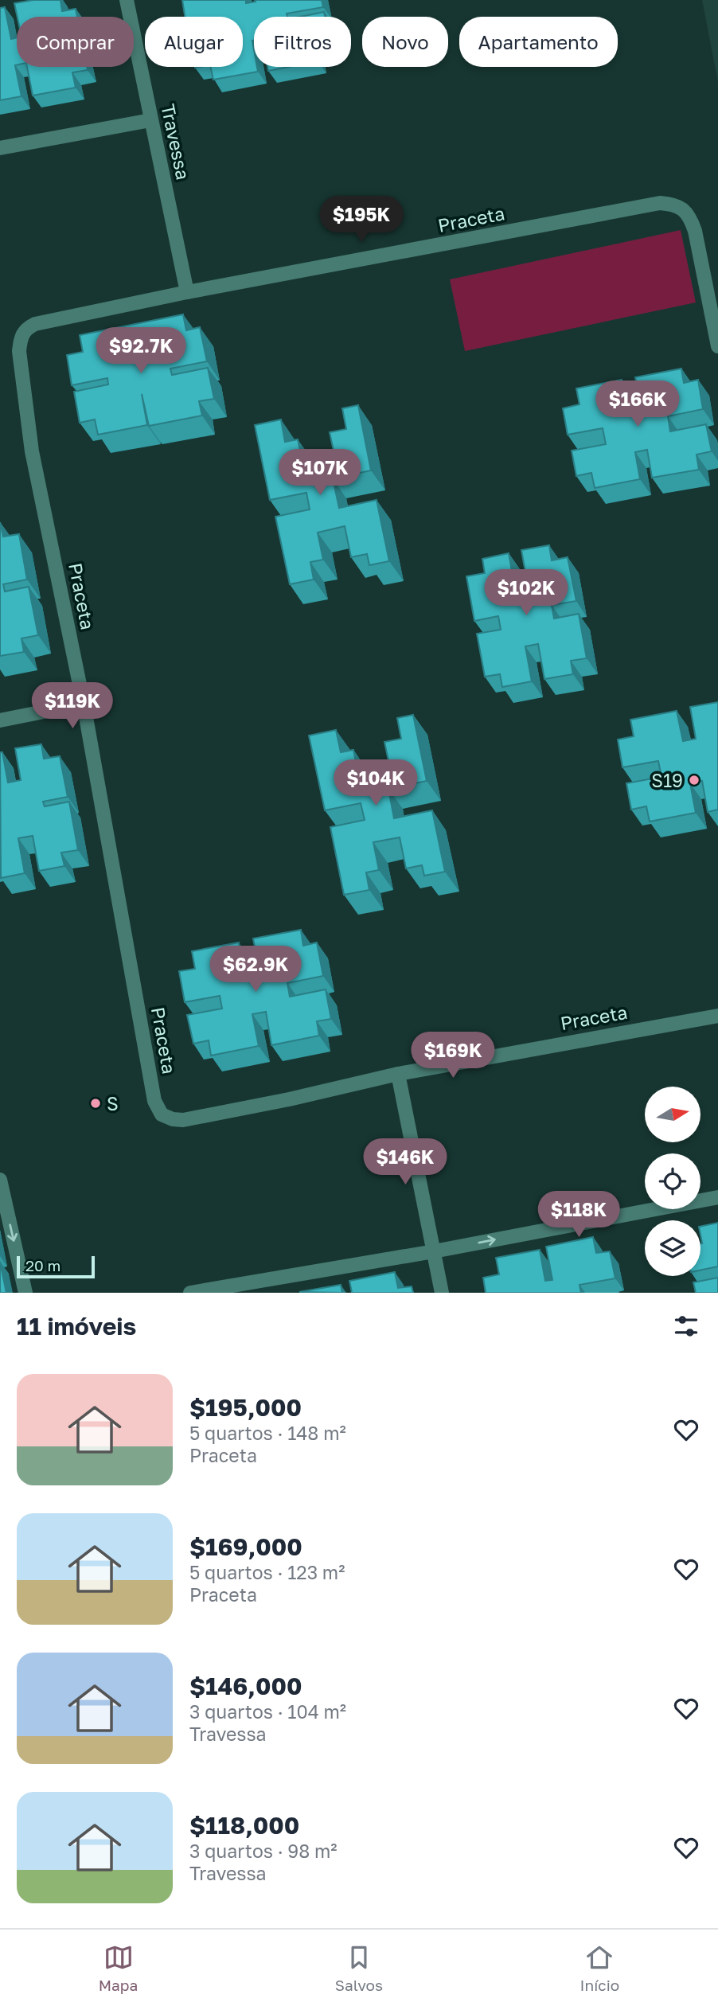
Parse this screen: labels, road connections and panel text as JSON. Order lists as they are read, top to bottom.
{
  "streets": {
    "street": ["Travessa", "Praceta"]
  },
  "crossings": [
    ["Travessa", "Praceta"]
  ],
  "places": ["S19", "S"],
  "scale_bar": "20 m",
  "north": "right",
  "page": {
    "chip": [
      "Comprar",
      "Alugar",
      "Filtros",
      "Novo",
      "Apartamento"
    ],
    "price": [
      "$195K",
      "$92.7K",
      "$166K",
      "$107K",
      "$102K",
      "$119K",
      "$104K",
      "$62.9K",
      "$169K",
      "$146K",
      "$118K"
    ],
    "scale": "20 m",
    "heading": "11 imóveis",
    "list": [
      {
        "name": "$195,000",
        "note": "5 quartos · 148 m² · Praceta"
      },
      {
        "name": "$169,000",
        "note": "5 quartos · 123 m² · Praceta"
      },
      {
        "name": "$146,000",
        "note": "3 quartos · 104 m² · Travessa"
      },
      {
        "name": "$118,000",
        "note": "3 quartos · 98 m² · Travessa"
      }
    ],
    "tabs": ["Mapa", "Salvos", "Início"]
  }
}
